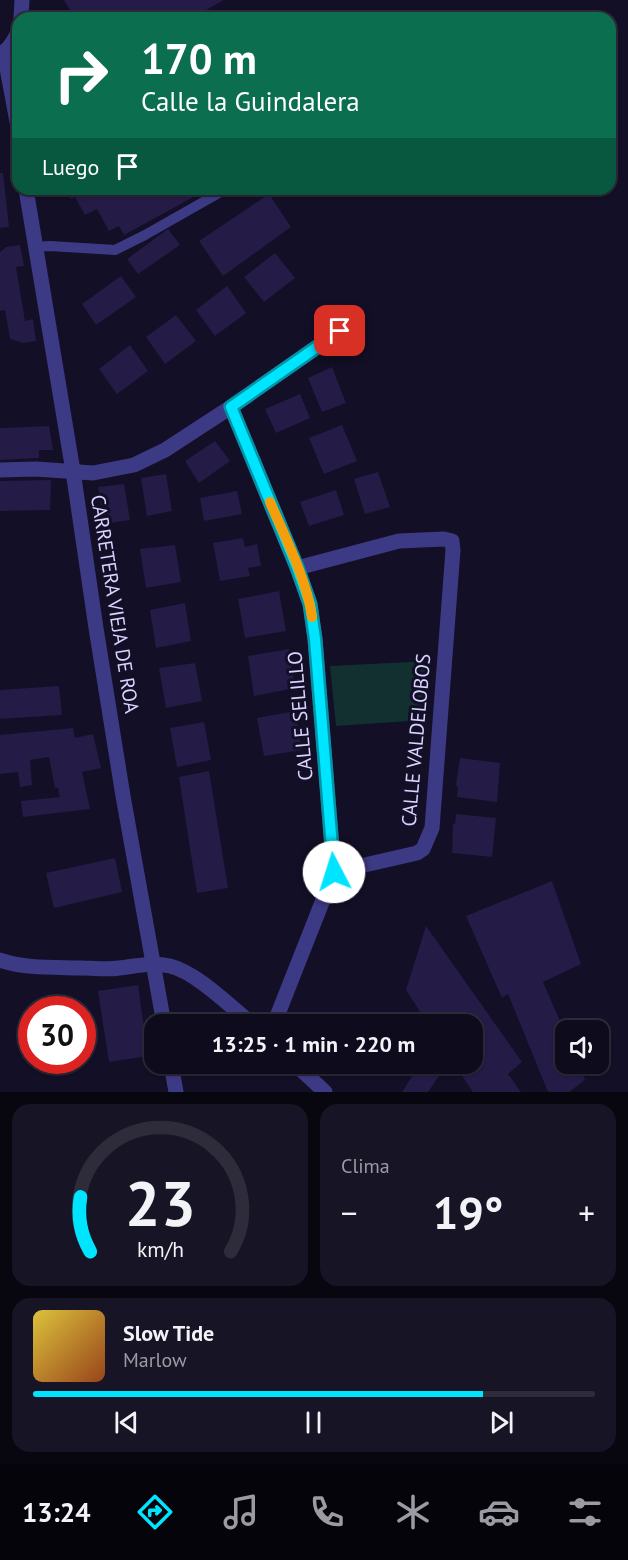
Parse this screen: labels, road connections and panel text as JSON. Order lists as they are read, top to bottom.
{
  "streets": {
    "street": ["CARRETERA VIEJA DE ROA", "CALLE SELILLO", "CALLE VALDELOBOS"]
  },
  "crossings": [
    ["CALLE SELILLO", "CALLE VALDELOBOS"]
  ],
  "page": {
    "turn": ["170 m", "Calle la Guindalera"],
    "then": "Luego",
    "limit": "30",
    "trip": "13:25 · 1 min · 220 m",
    "tile": "Clima",
    "heat": ["−", "19°", "+"],
    "song": ["Slow Tide", "Marlow"],
    "tabs": "13:24",
    "gauge": ["23", "km/h"]
  }
}
